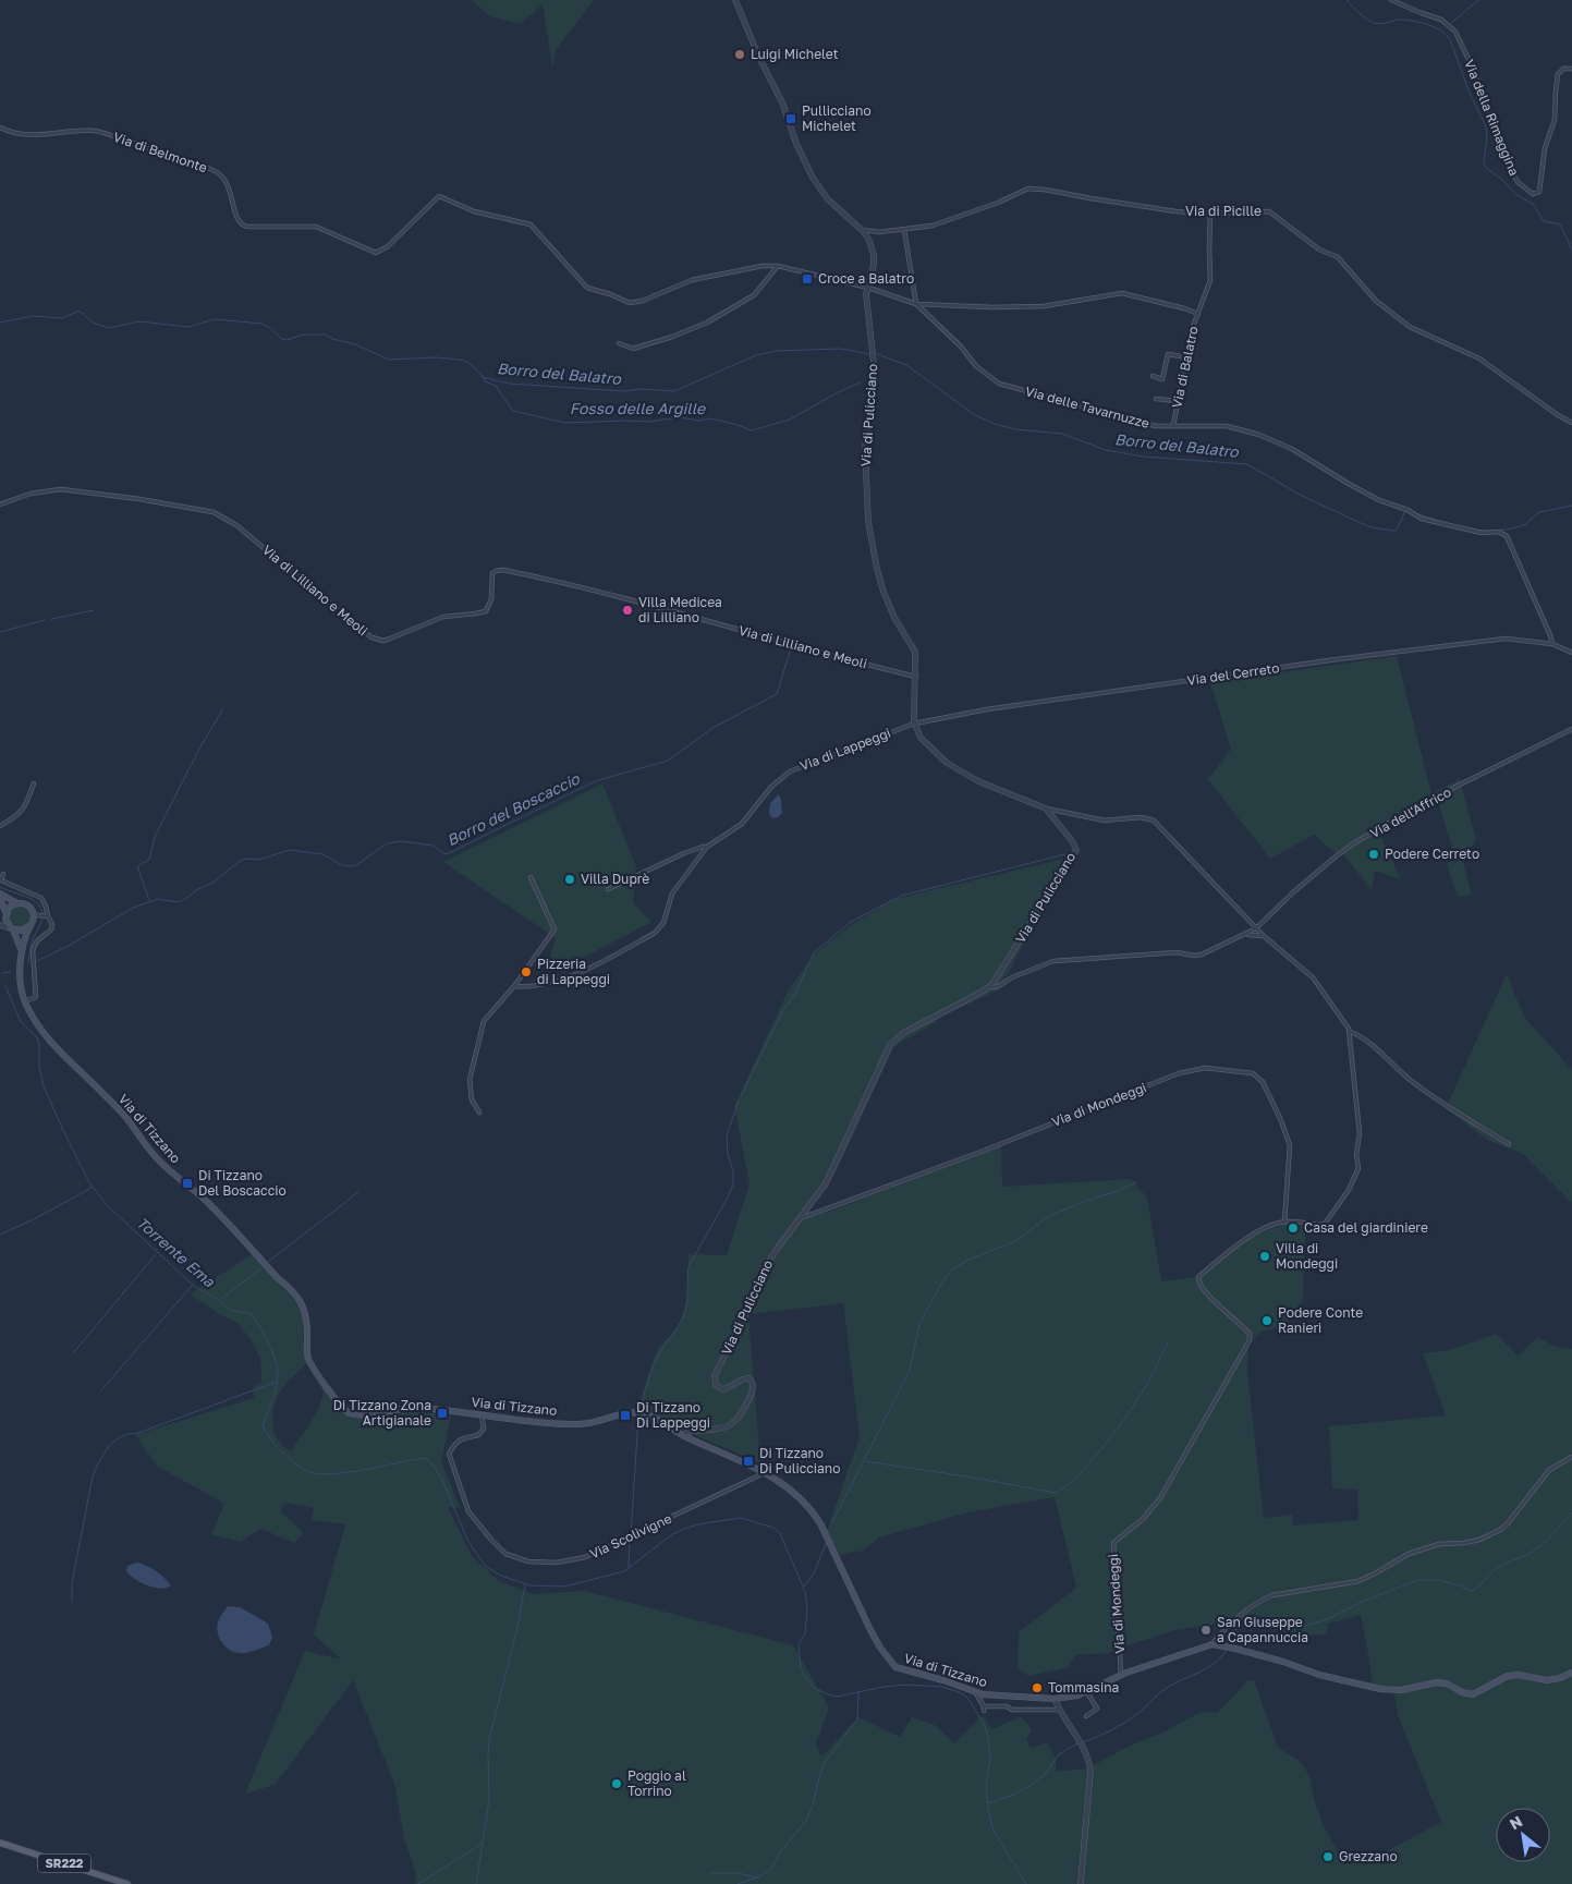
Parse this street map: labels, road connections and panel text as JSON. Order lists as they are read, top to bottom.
{
  "streets": {
    "main road": ["Via di Tizzano", "SR222"],
    "street": [
      "Via della Rimaggina",
      "Via di Belmonte",
      "Via di Picille",
      "Via di Balatro",
      "Via delle Tavarnuzze",
      "Via di Pulicciano",
      "Via di Lilliano e Meoli",
      "Via del Cerreto",
      "Via di Lappeggi",
      "Via dell'Affrico",
      "Via di Mondeggi",
      "Via Scolivigne"
    ]
  },
  "crossings": [
    ["Via di Belmonte", "Via delle Tavarnuzze"],
    ["Via di Belmonte", "Via di Pulicciano"],
    ["Via di Picille", "Via di Balatro"],
    ["Via di Picille", "Via di Pulicciano"],
    ["Via di Balatro", "Via delle Tavarnuzze"],
    ["Via delle Tavarnuzze", "Via di Pulicciano"],
    ["Via delle Tavarnuzze", "Via del Cerreto"],
    ["Via di Pulicciano", "Via di Lilliano e Meoli"],
    ["Via di Pulicciano", "Via del Cerreto"],
    ["Via di Pulicciano", "Via di Lappeggi"],
    ["Via di Pulicciano", "Via di Mondeggi"],
    ["Via di Pulicciano", "Via di Tizzano"],
    ["Via del Cerreto", "Via di Lappeggi"],
    ["Via di Mondeggi", "Via di Tizzano"],
    ["Via di Tizzano", "Via Scolivigne"]
  ],
  "water": [
    "Borro del Balatro",
    "Fosso delle Argille",
    "Borro del Boscaccio",
    "Torrente Ema"
  ],
  "places": {
    "other": [
      "Luigi Michelet",
      "Villa Medicea di Lilliano",
      "Podere Cerreto",
      "Villa Duprè",
      "Pizzeria di Lappeggi",
      "Casa del giardiniere",
      "Villa di Mondeggi",
      "Podere Conte Ranieri",
      "San Giuseppe a Capannuccia",
      "Tommasina",
      "Poggio al Torrino",
      "Grezzano"
    ],
    "transit": [
      "Pullicciano Michelet",
      "Croce a Balatro",
      "Di Tizzano Del Boscaccio",
      "Di Tizzano Zona Artigianale",
      "Di Tizzano Di Lappeggi",
      "Di Tizzano Di Pulicciano"
    ]
  },
  "north": "top left"
}
